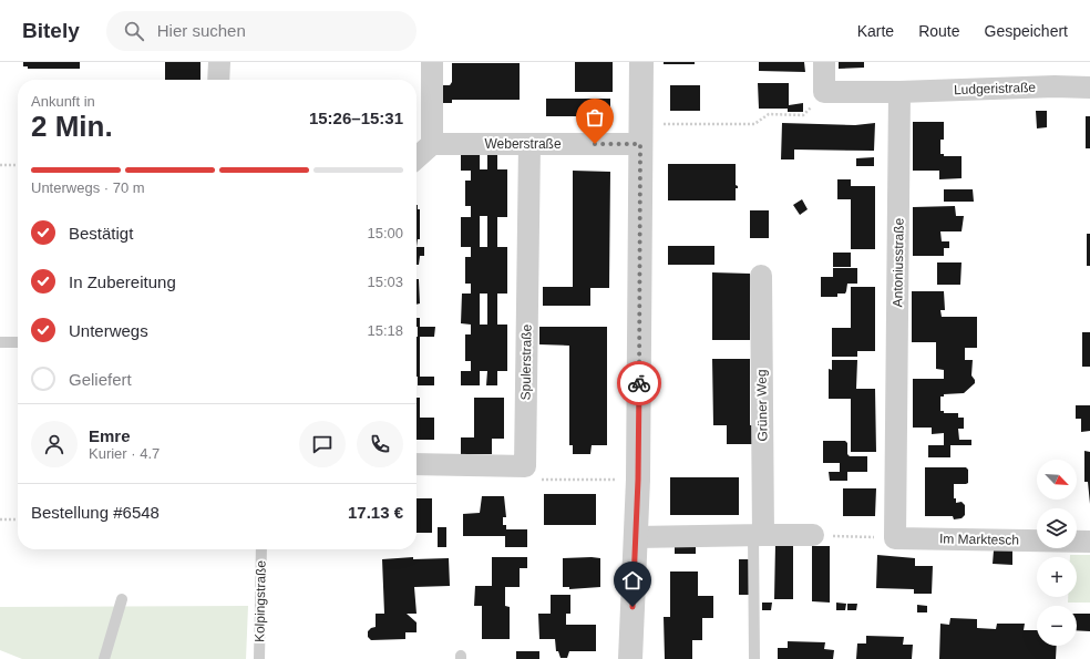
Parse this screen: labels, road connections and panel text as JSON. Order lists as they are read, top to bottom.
{
  "streets": {
    "street": [
      "Ludgeristraße",
      "Weberstraße",
      "Antoniusstraße",
      "Spulerstraße",
      "Grüner Weg",
      "Im Marktesch"
    ],
    "lane": ["Kolpingstraße"]
  },
  "crossings": [
    ["Ludgeristraße", "Antoniusstraße"],
    ["Weberstraße", "Spulerstraße"],
    ["Antoniusstraße", "Im Marktesch"]
  ],
  "north": "bottom right",
  "page": {
    "header": "Bitely",
    "search": "Hier suchen",
    "nav": ["Karte", "Route", "Gespeichert"],
    "heading": ["2 Min.", "Ankunft in", "15:26–15:31"],
    "panel": [
      "Emre",
      "Kurier · 4.7",
      "Bestellung #6548",
      "17.13 €"
    ],
    "bar": "Unterwegs · 70 m",
    "list": [
      ["Bestätigt", "15:00"],
      ["In Zubereitung", "15:03"],
      ["Unterwegs", "15:18"],
      "Geliefert"
    ],
    "map_buttons": ["+", "−"]
  }
}
